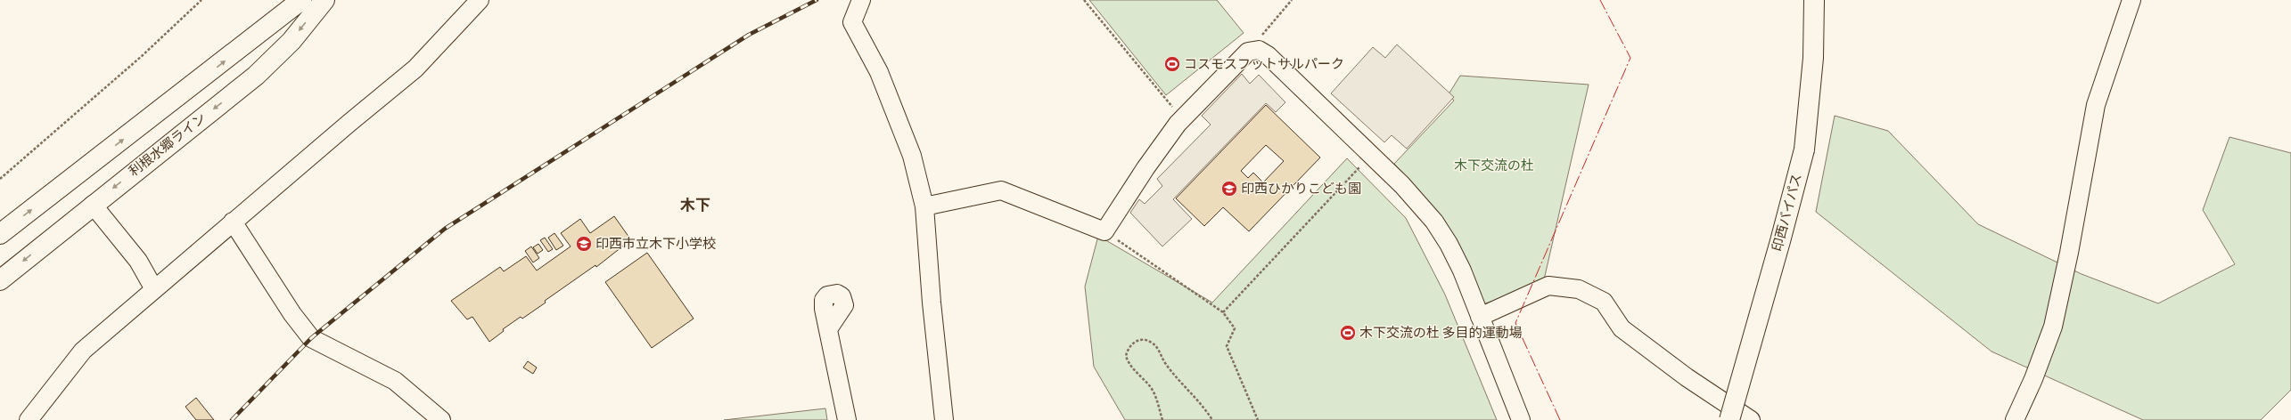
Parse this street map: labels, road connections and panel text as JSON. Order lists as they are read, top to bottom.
{
  "streets": {
    "main road": ["利根水郷ライン", "印西バイパス"]
  },
  "districts": ["木下"],
  "parks": ["木下交流の杜"],
  "places": {
    "sports": ["コスモスフットサルパーク", "木下交流の杜 多目的運動場"],
    "school or university": ["印西ひかりこども園", "印西市立木下小学校"]
  }
}
